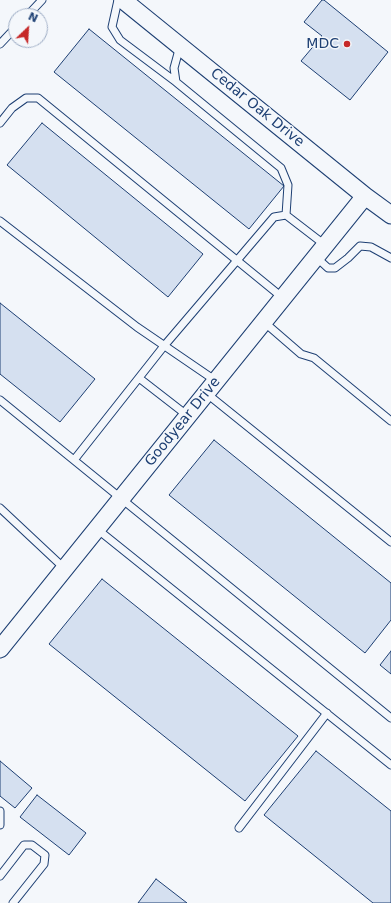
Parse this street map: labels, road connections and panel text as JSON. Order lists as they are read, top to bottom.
{
  "streets": {
    "street": ["Cedar Oak Drive", "Goodyear Drive"]
  },
  "crossings": [
    ["Cedar Oak Drive", "Goodyear Drive"]
  ],
  "places": ["MDC"],
  "north": "top right"
}
